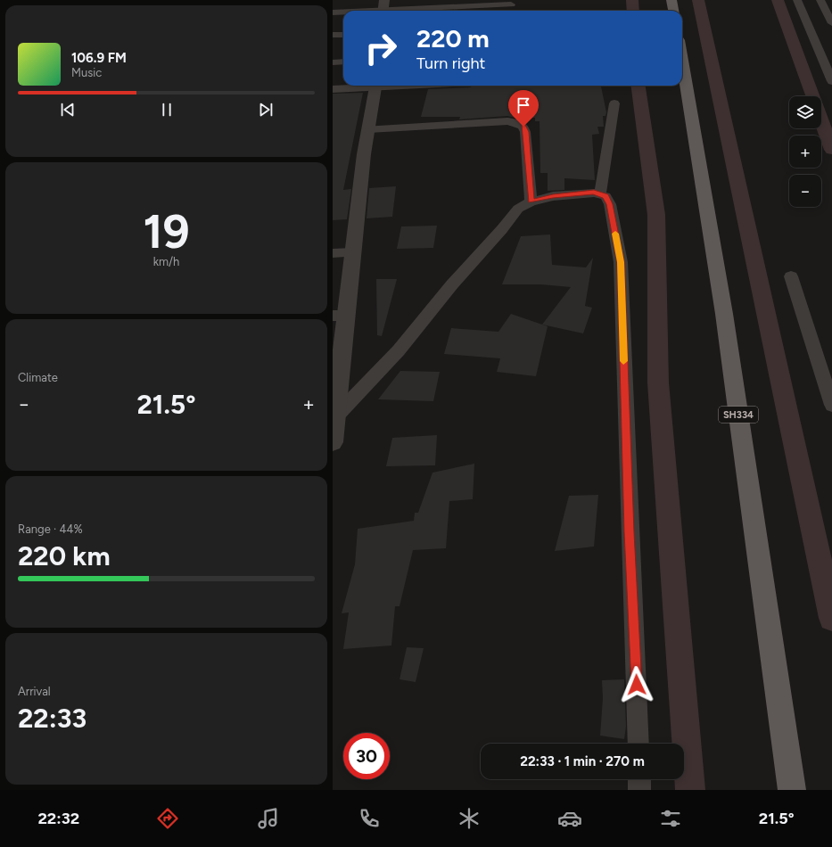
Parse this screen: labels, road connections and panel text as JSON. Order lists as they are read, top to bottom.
{
  "streets": {
    "main road": ["SH334"]
  },
  "page": {
    "turn": ["220 m", "Turn right"],
    "song": ["106.9 FM", "Music"],
    "map_buttons": ["+", "−"],
    "tile": [
      ["19", "km/h"],
      "Climate",
      ["Range · 44%", "220 km"],
      ["Arrival", "22:33"]
    ],
    "heat": ["−", "21.5°", "+"],
    "limit": "30",
    "trip": "22:33 · 1 min · 270 m",
    "tabs": ["22:32", "21.5°"]
  }
}
